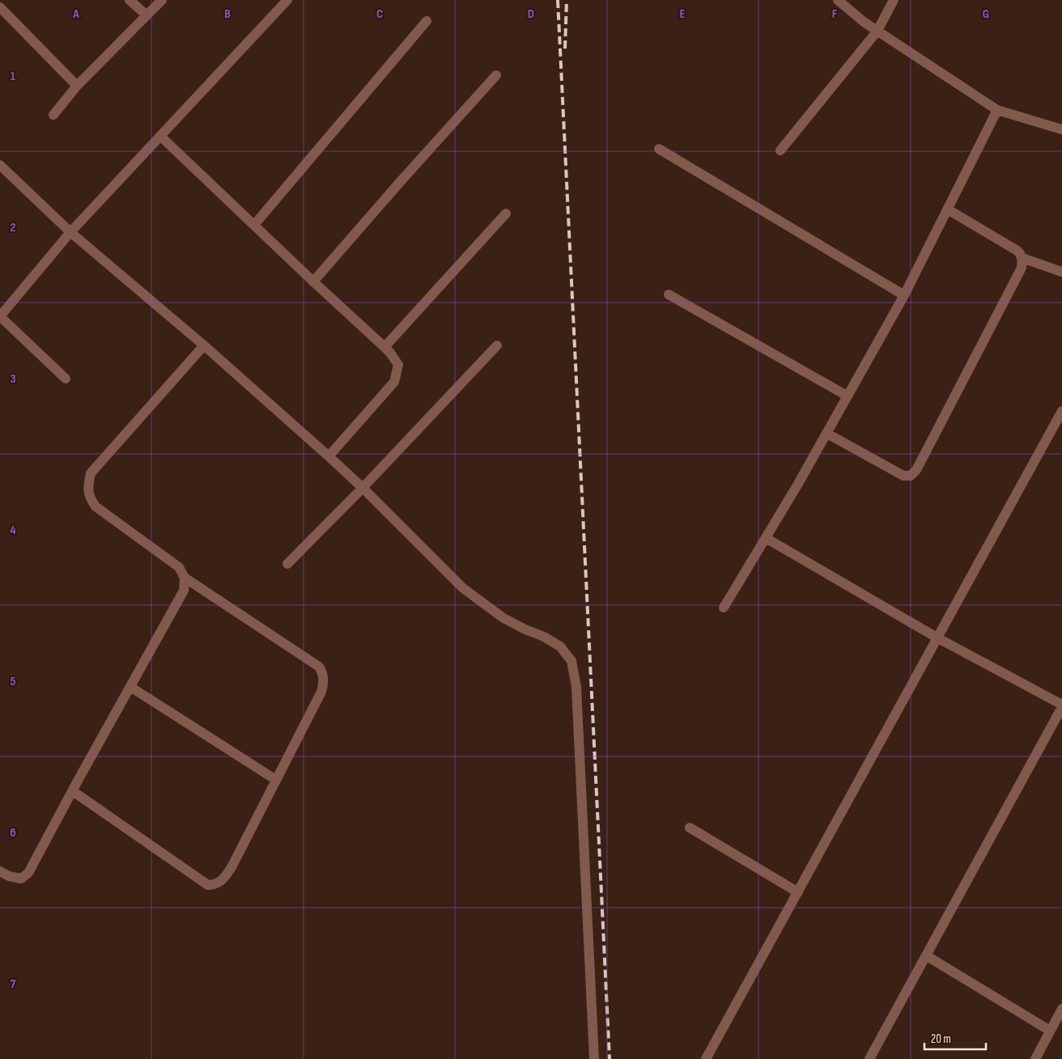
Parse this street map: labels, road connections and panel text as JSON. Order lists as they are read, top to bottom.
{
  "scale_bar": "20 m",
  "grid": {
    "columns": [
      "A",
      "B",
      "C",
      "D",
      "E",
      "F",
      "G"
    ],
    "rows": [
      "1",
      "2",
      "3",
      "4",
      "5",
      "6",
      "7"
    ]
  }
}
